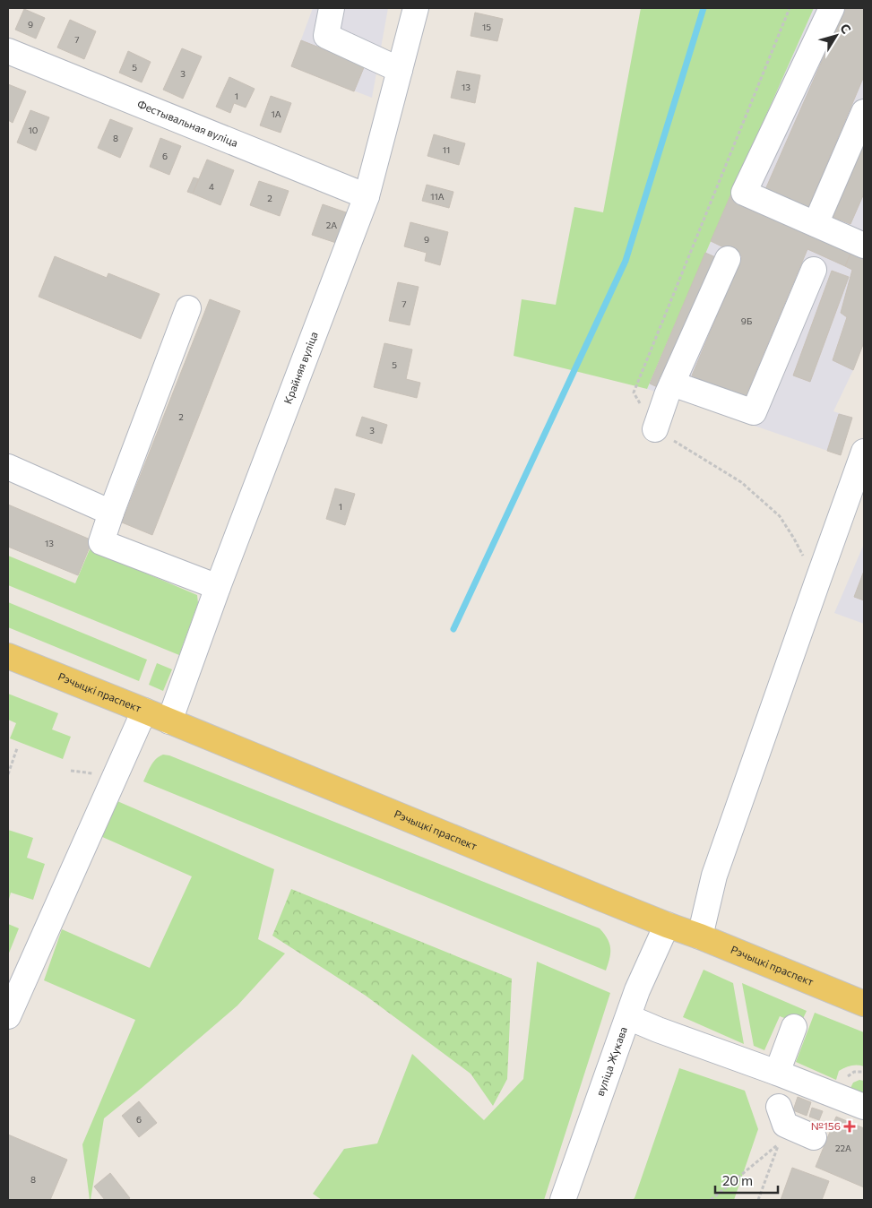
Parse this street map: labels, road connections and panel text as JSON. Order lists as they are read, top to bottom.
{
  "streets": {
    "main road": ["Рэчыцкі праспект"],
    "street": ["Фестывальная вуліца", "Крайняя вуліца", "вуліца Жукава"]
  },
  "crossings": [
    ["Фестывальная вуліца", "Крайняя вуліца"],
    ["Крайняя вуліца", "Рэчыцкі праспект"],
    ["Рэчыцкі праспект", "вуліца Жукава"]
  ],
  "places": {
    "health": ["№156"]
  },
  "house_numbers": [
    "9",
    "15",
    "7",
    "5",
    "3",
    "13",
    "1",
    "1А",
    "10",
    "8",
    "11",
    "6",
    "4",
    "11А",
    "2",
    "2А",
    "9",
    "7",
    "9Б",
    "5",
    "2",
    "3",
    "1",
    "13",
    "6",
    "22А",
    "8"
  ],
  "scale_bar": "20 m",
  "north": "top right"
}
